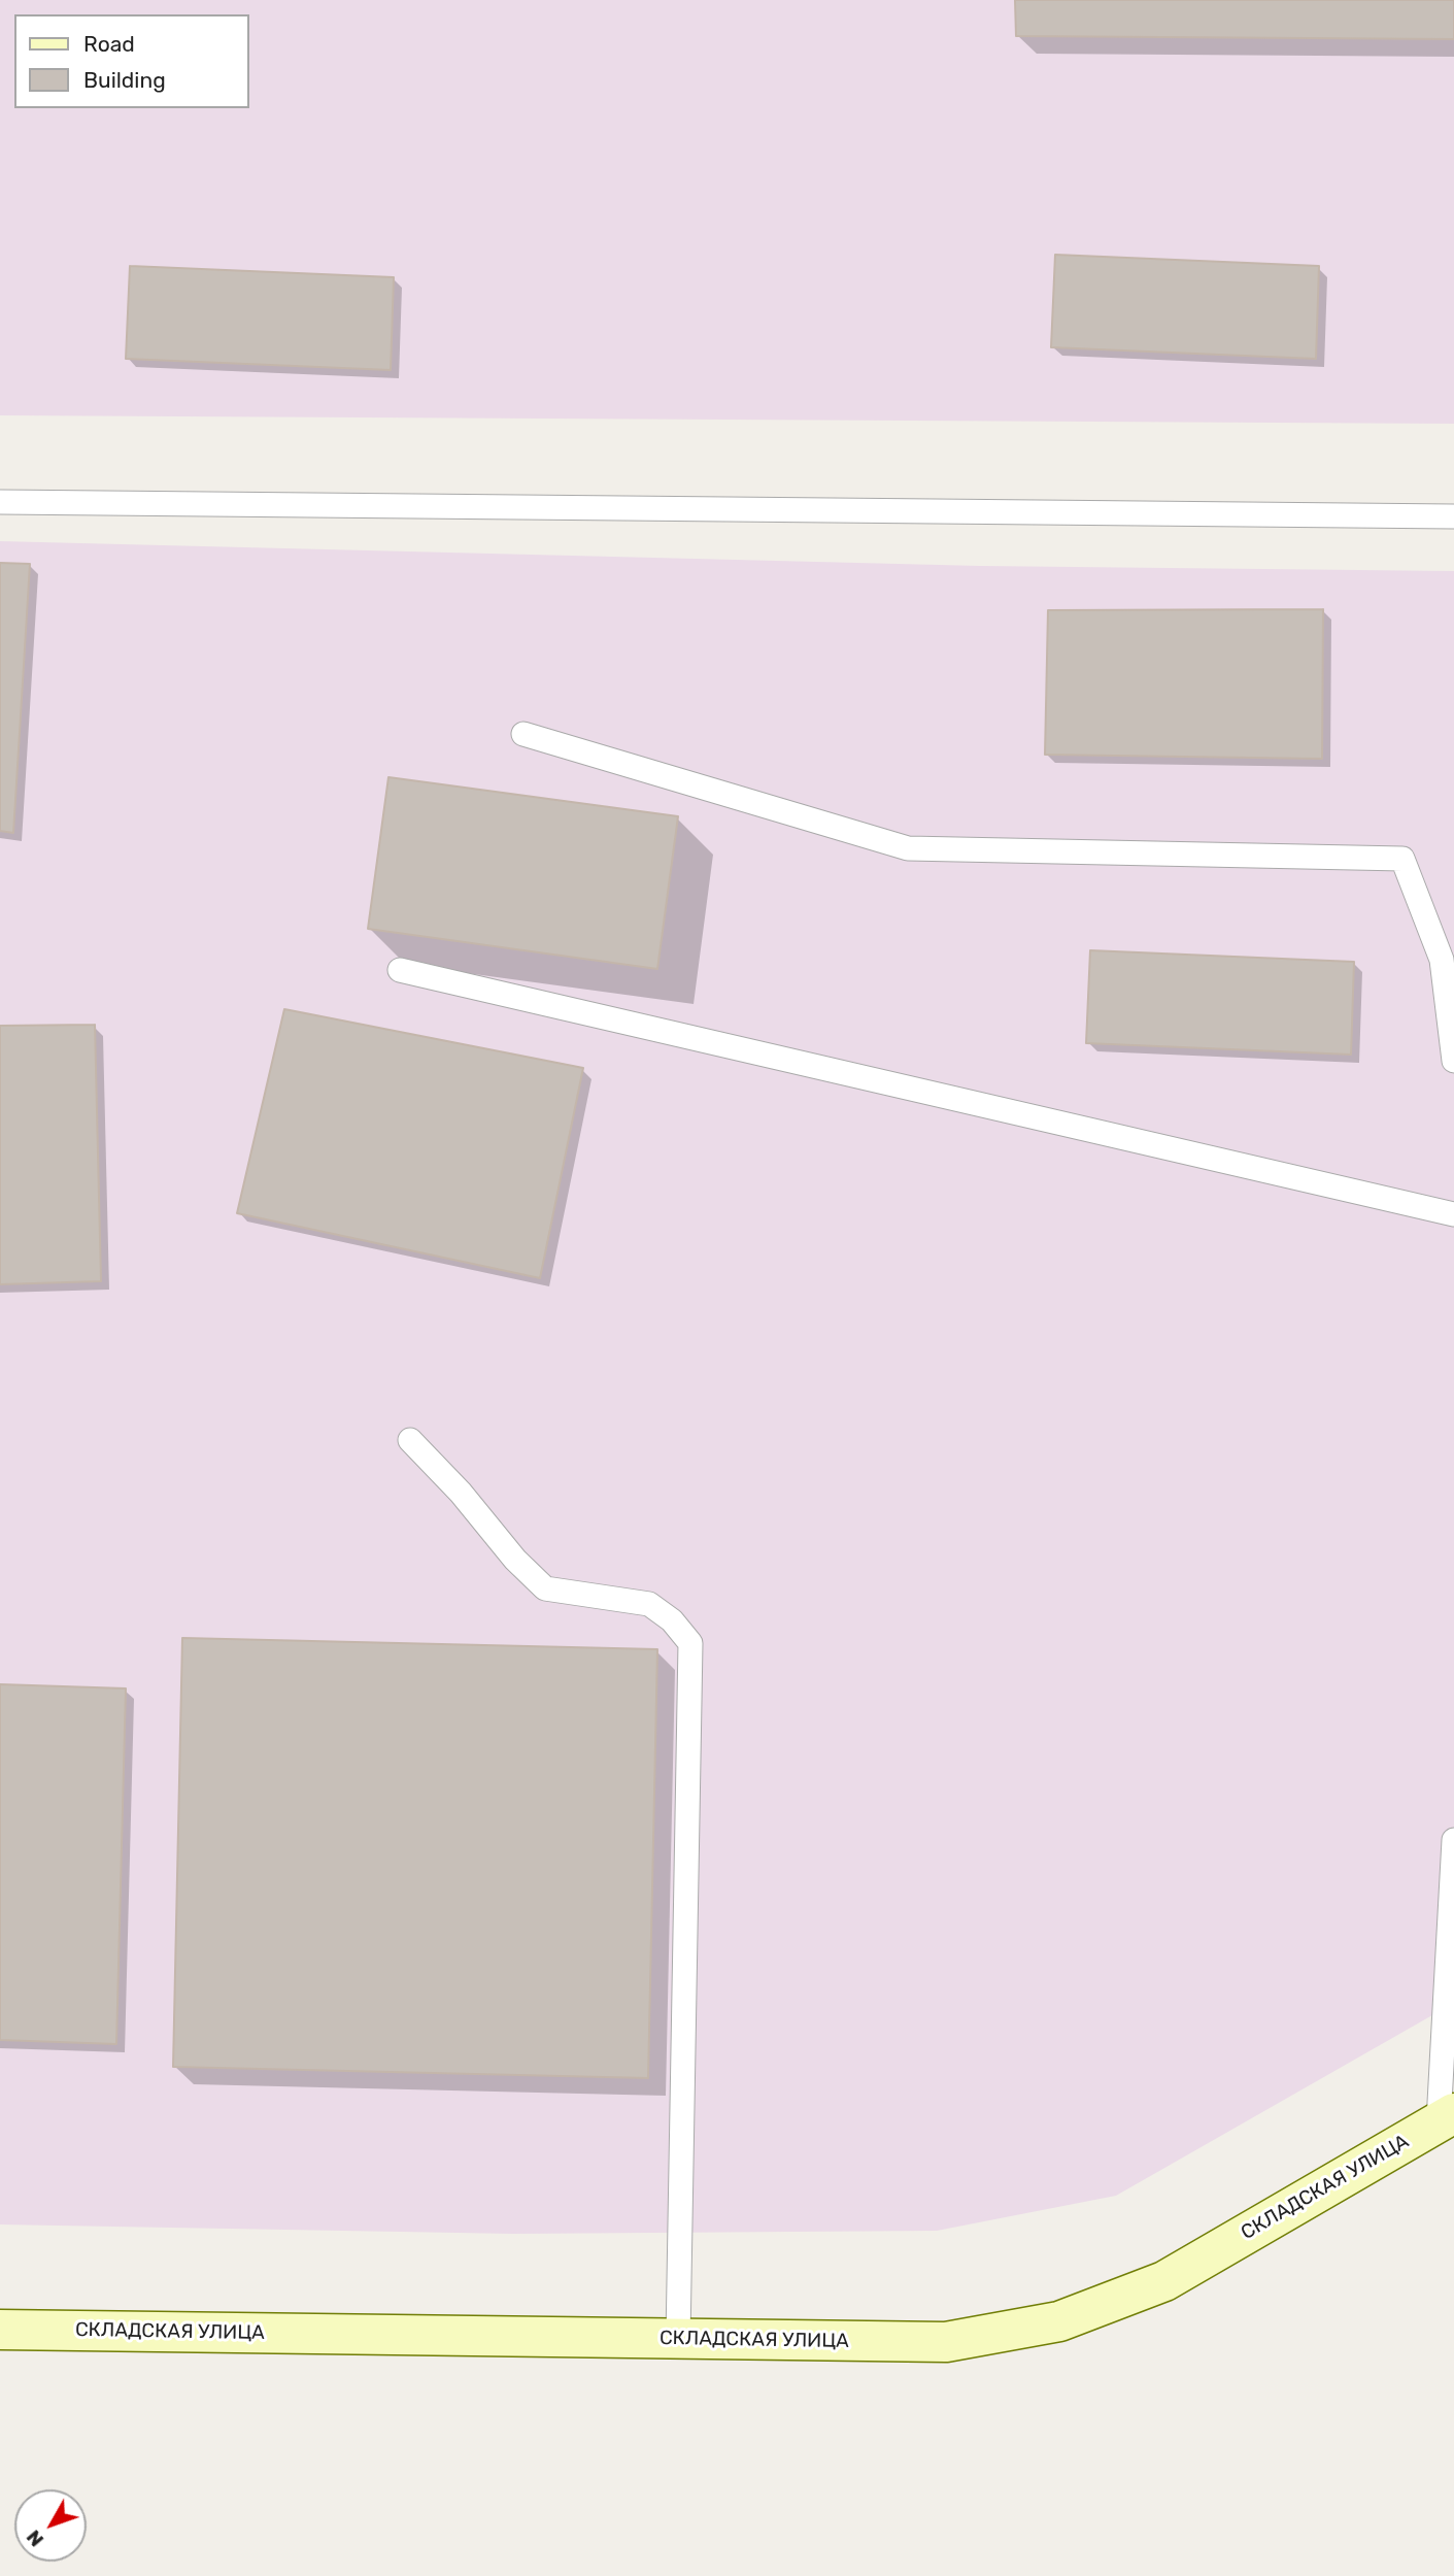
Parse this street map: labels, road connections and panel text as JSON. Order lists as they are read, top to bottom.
{
  "streets": {
    "main road": ["СКЛАДСКАЯ УЛИЦА"]
  },
  "legend": ["Road", "Building"],
  "north": "bottom left"
}
